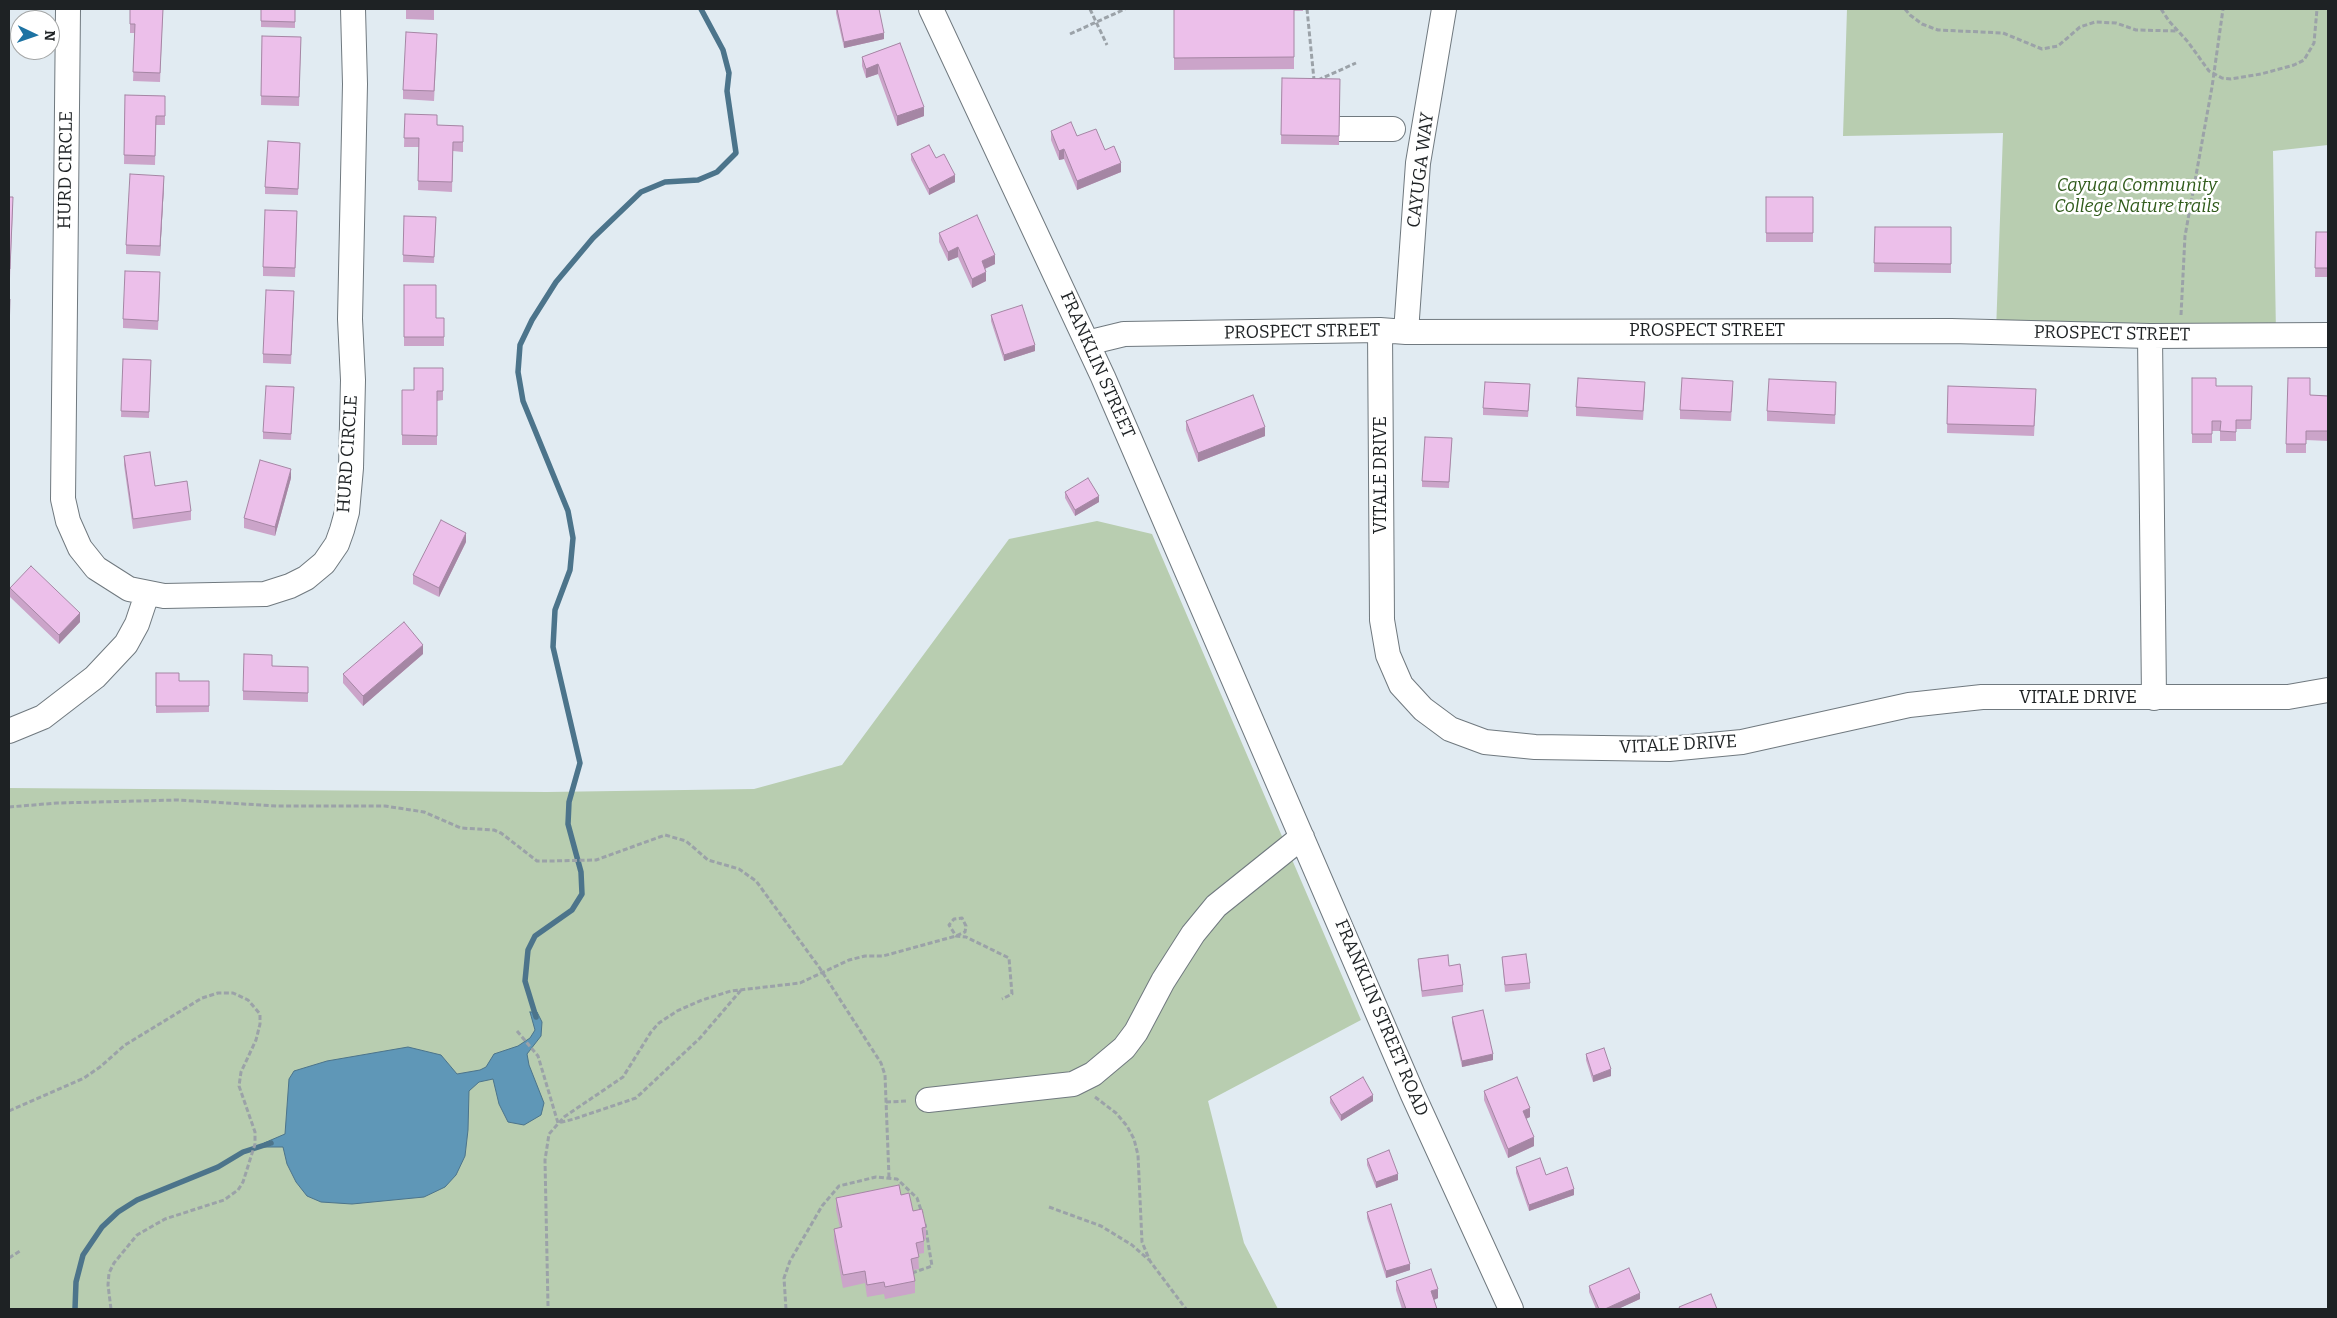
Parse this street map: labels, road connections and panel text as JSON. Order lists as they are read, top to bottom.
{
  "streets": {
    "street": [
      "HURD CIRCLE",
      "CAYUGA WAY",
      "PROSPECT STREET",
      "FRANKLIN STREET",
      "VITALE DRIVE",
      "FRANKLIN STREET ROAD"
    ]
  },
  "crossings": [
    ["CAYUGA WAY", "PROSPECT STREET"],
    ["PROSPECT STREET", "FRANKLIN STREET"],
    ["PROSPECT STREET", "VITALE DRIVE"],
    ["FRANKLIN STREET", "FRANKLIN STREET ROAD"]
  ],
  "parks": ["Cayuga Community College Nature trails"],
  "north": "right"
}
